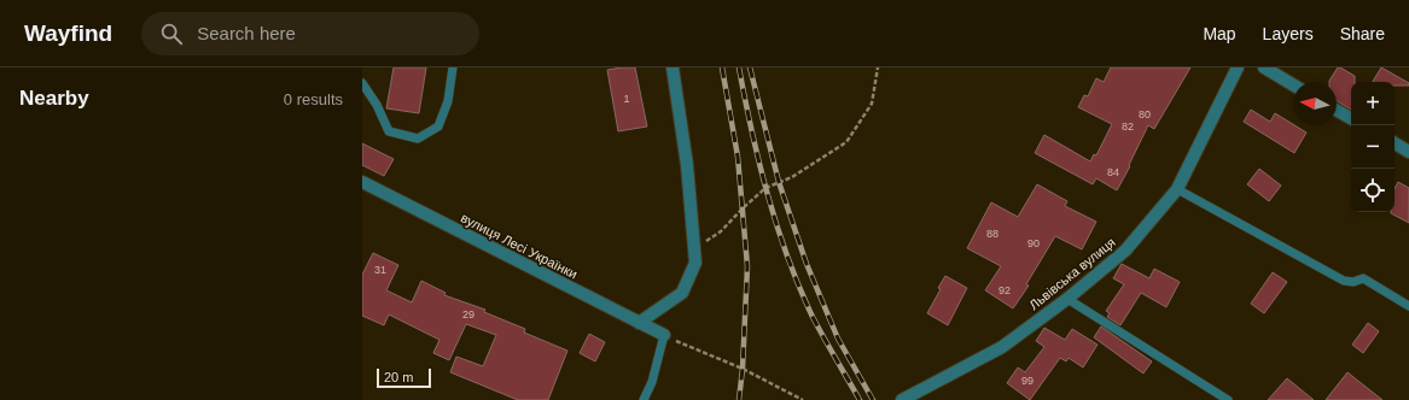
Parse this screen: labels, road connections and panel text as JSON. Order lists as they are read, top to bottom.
{
  "streets": {
    "street": ["вулиця Лесі Українки", "Львівська вулиця"]
  },
  "house_numbers": [
    "1",
    "80",
    "82",
    "84",
    "88",
    "90",
    "31",
    "92",
    "29",
    "99"
  ],
  "scale_bar": "20 m",
  "north": "left",
  "page": {
    "header": "Wayfind",
    "search": "Search here",
    "nav": ["Map", "Layers", "Share"],
    "heading": ["Nearby", "0 results"],
    "map_buttons": ["+", "−"],
    "scale": "20 m"
  }
}
